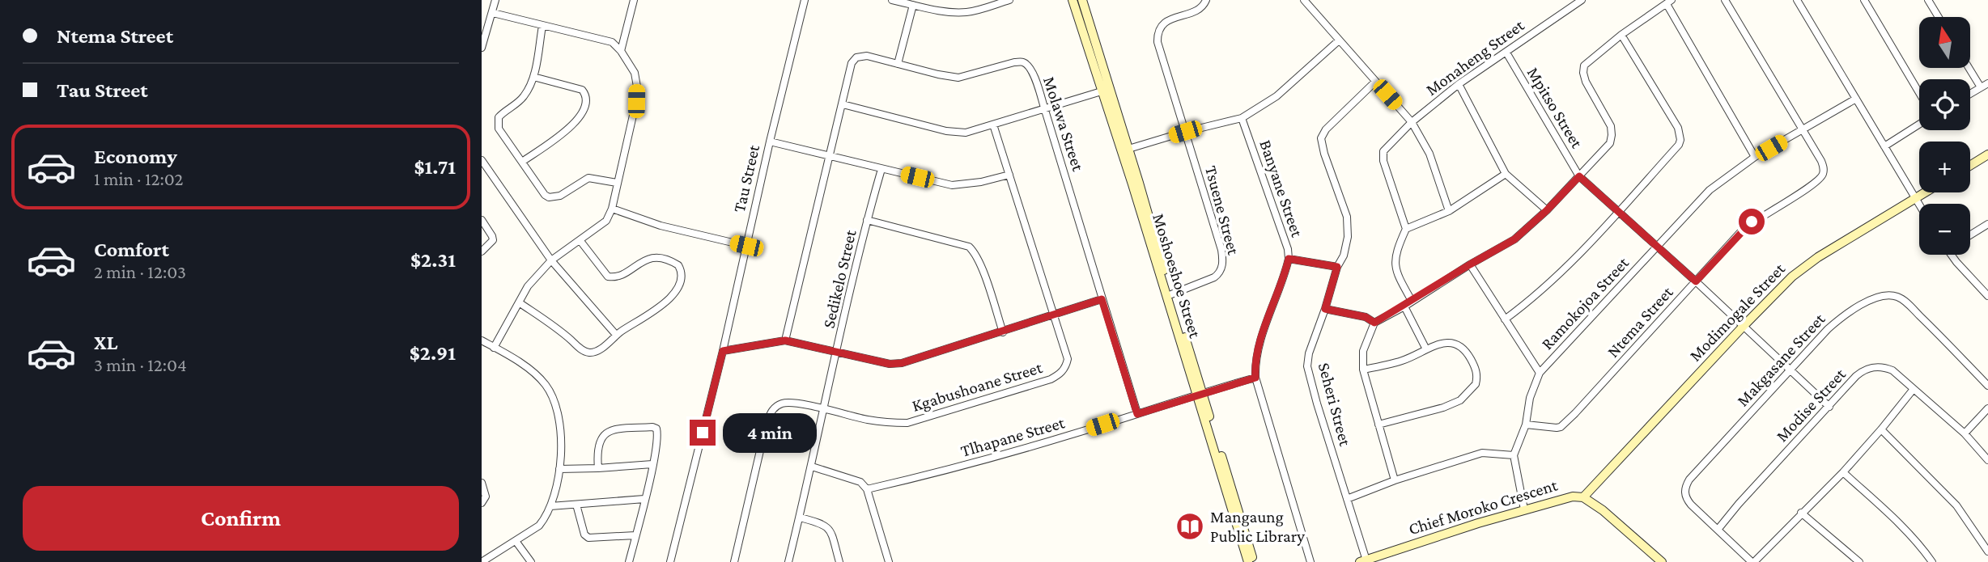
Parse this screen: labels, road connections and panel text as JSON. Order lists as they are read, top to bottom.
{
  "streets": {
    "street": [
      "Monaheng Street",
      "Mpitso Street",
      "Molawa Street",
      "Tau Street",
      "Banyane Street",
      "Tsuene Street",
      "Moshoeshoe Street",
      "Sedikelo Street",
      "Ramokojoa Street",
      "Modimogale Street",
      "Ntema Street",
      "Makgasane Street",
      "Kgabushoane Street",
      "Seheri Street",
      "Modise Street",
      "Tlhapane Street",
      "Chief Moroko Crescent"
    ]
  },
  "crossings": [
    ["Monaheng Street", "Mpitso Street"],
    ["Mpitso Street", "Ramokojoa Street"],
    ["Mpitso Street", "Modimogale Street"],
    ["Mpitso Street", "Ntema Street"],
    ["Mpitso Street", "Makgasane Street"],
    ["Mpitso Street", "Modise Street"],
    ["Molawa Street", "Tlhapane Street"],
    ["Banyane Street", "Tlhapane Street"],
    ["Tsuene Street", "Moshoeshoe Street"],
    ["Moshoeshoe Street", "Tlhapane Street"],
    ["Sedikelo Street", "Kgabushoane Street"],
    ["Ramokojoa Street", "Ntema Street"],
    ["Modimogale Street", "Chief Moroko Crescent"],
    ["Makgasane Street", "Modise Street"],
    ["Seheri Street", "Chief Moroko Crescent"]
  ],
  "places": {
    "library": ["Mangaung Public Library"]
  },
  "north": "top",
  "page": {
    "banner": ["Ntema Street", "Tau Street"],
    "map_buttons": ["+", "−"],
    "list": [
      {
        "name": "Economy",
        "note": "1 min · 12:02",
        "value": "$1.71"
      },
      {
        "name": "Comfort",
        "note": "2 min · 12:03",
        "value": "$2.31"
      },
      {
        "name": "XL",
        "note": "3 min · 12:04",
        "value": "$2.91"
      }
    ],
    "bubble": "4 min",
    "buttons": "Confirm"
  }
}
